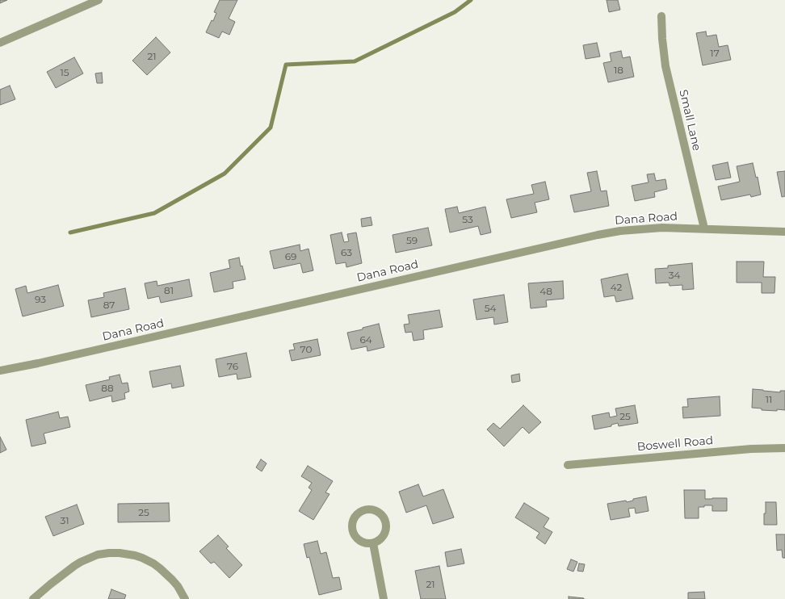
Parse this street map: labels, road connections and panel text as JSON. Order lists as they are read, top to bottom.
{
  "streets": {
    "street": ["Small Lane", "Dana Road", "Boswell Road"]
  },
  "crossings": [
    ["Small Lane", "Dana Road"]
  ],
  "house_numbers": [
    "17",
    "21",
    "18",
    "15",
    "53",
    "59",
    "63",
    "69",
    "34",
    "42",
    "81",
    "48",
    "93",
    "87",
    "54",
    "64",
    "70",
    "76",
    "88",
    "11",
    "25",
    "25",
    "31",
    "21"
  ]
}
